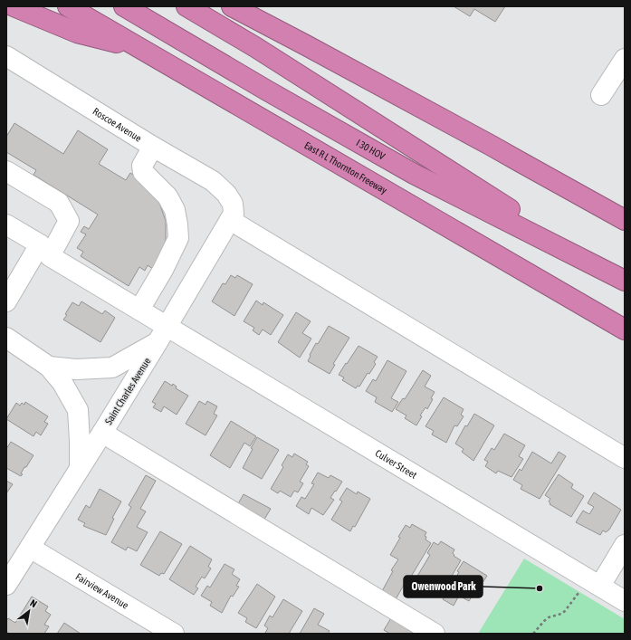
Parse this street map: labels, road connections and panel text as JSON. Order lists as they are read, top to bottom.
{
  "streets": {
    "highway": ["I 30 HOV", "East R L Thornton Freeway"],
    "street": [
      "Roscoe Avenue",
      "Saint Charles Avenue",
      "Culver Street",
      "Fairview Avenue"
    ]
  },
  "crossings": [
    ["Roscoe Avenue", "Saint Charles Avenue"],
    ["Saint Charles Avenue", "Culver Street"],
    ["Saint Charles Avenue", "Fairview Avenue"]
  ],
  "places": ["Owenwood Park"],
  "north": "top right"
}
